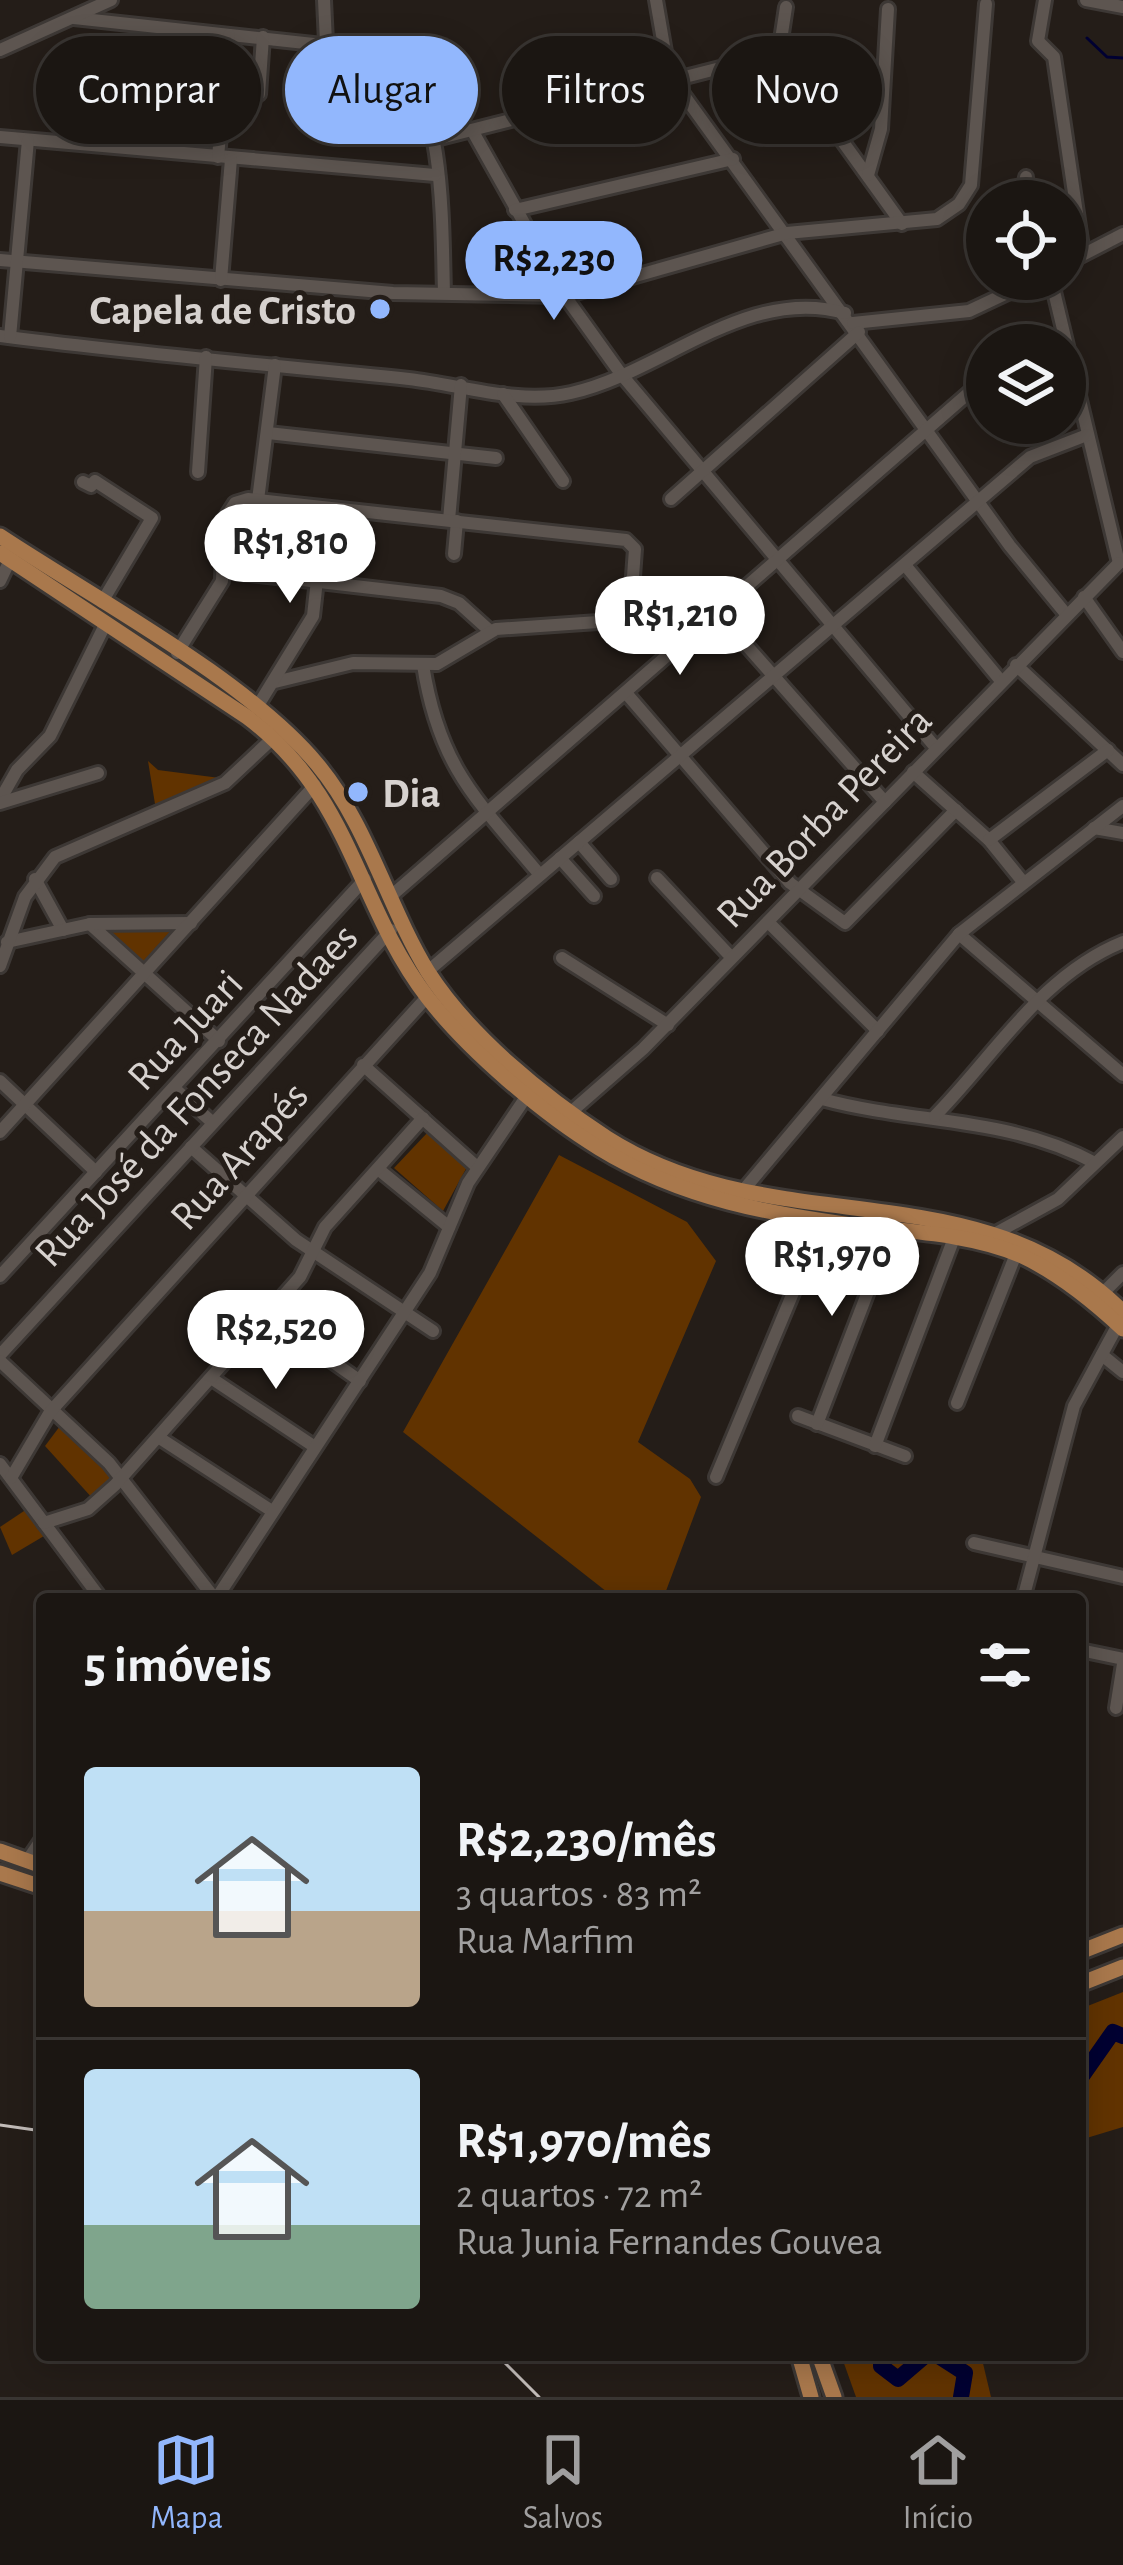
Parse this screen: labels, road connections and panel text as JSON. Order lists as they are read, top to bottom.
{
  "streets": {
    "street": [
      "Rua Borba Pereira",
      "Rua Juari",
      "Rua José da Fonseca Nadaes",
      "Rua Arapés"
    ]
  },
  "places": ["Capela de Cristo", "Dia"],
  "page": {
    "chip": [
      "Comprar",
      "Alugar",
      "Filtros",
      "Novo"
    ],
    "price": [
      "R$2,230",
      "R$1,810",
      "R$1,210",
      "R$1,970",
      "R$2,520"
    ],
    "heading": "5 imóveis",
    "list": [
      {
        "name": "R$2,230/mês",
        "note": "3 quartos · 83 m² · Rua Marfim"
      },
      {
        "name": "R$1,970/mês",
        "note": "2 quartos · 72 m² · Rua Junia Fernandes Gouvea"
      }
    ],
    "tabs": ["Mapa", "Salvos", "Início"]
  }
}
